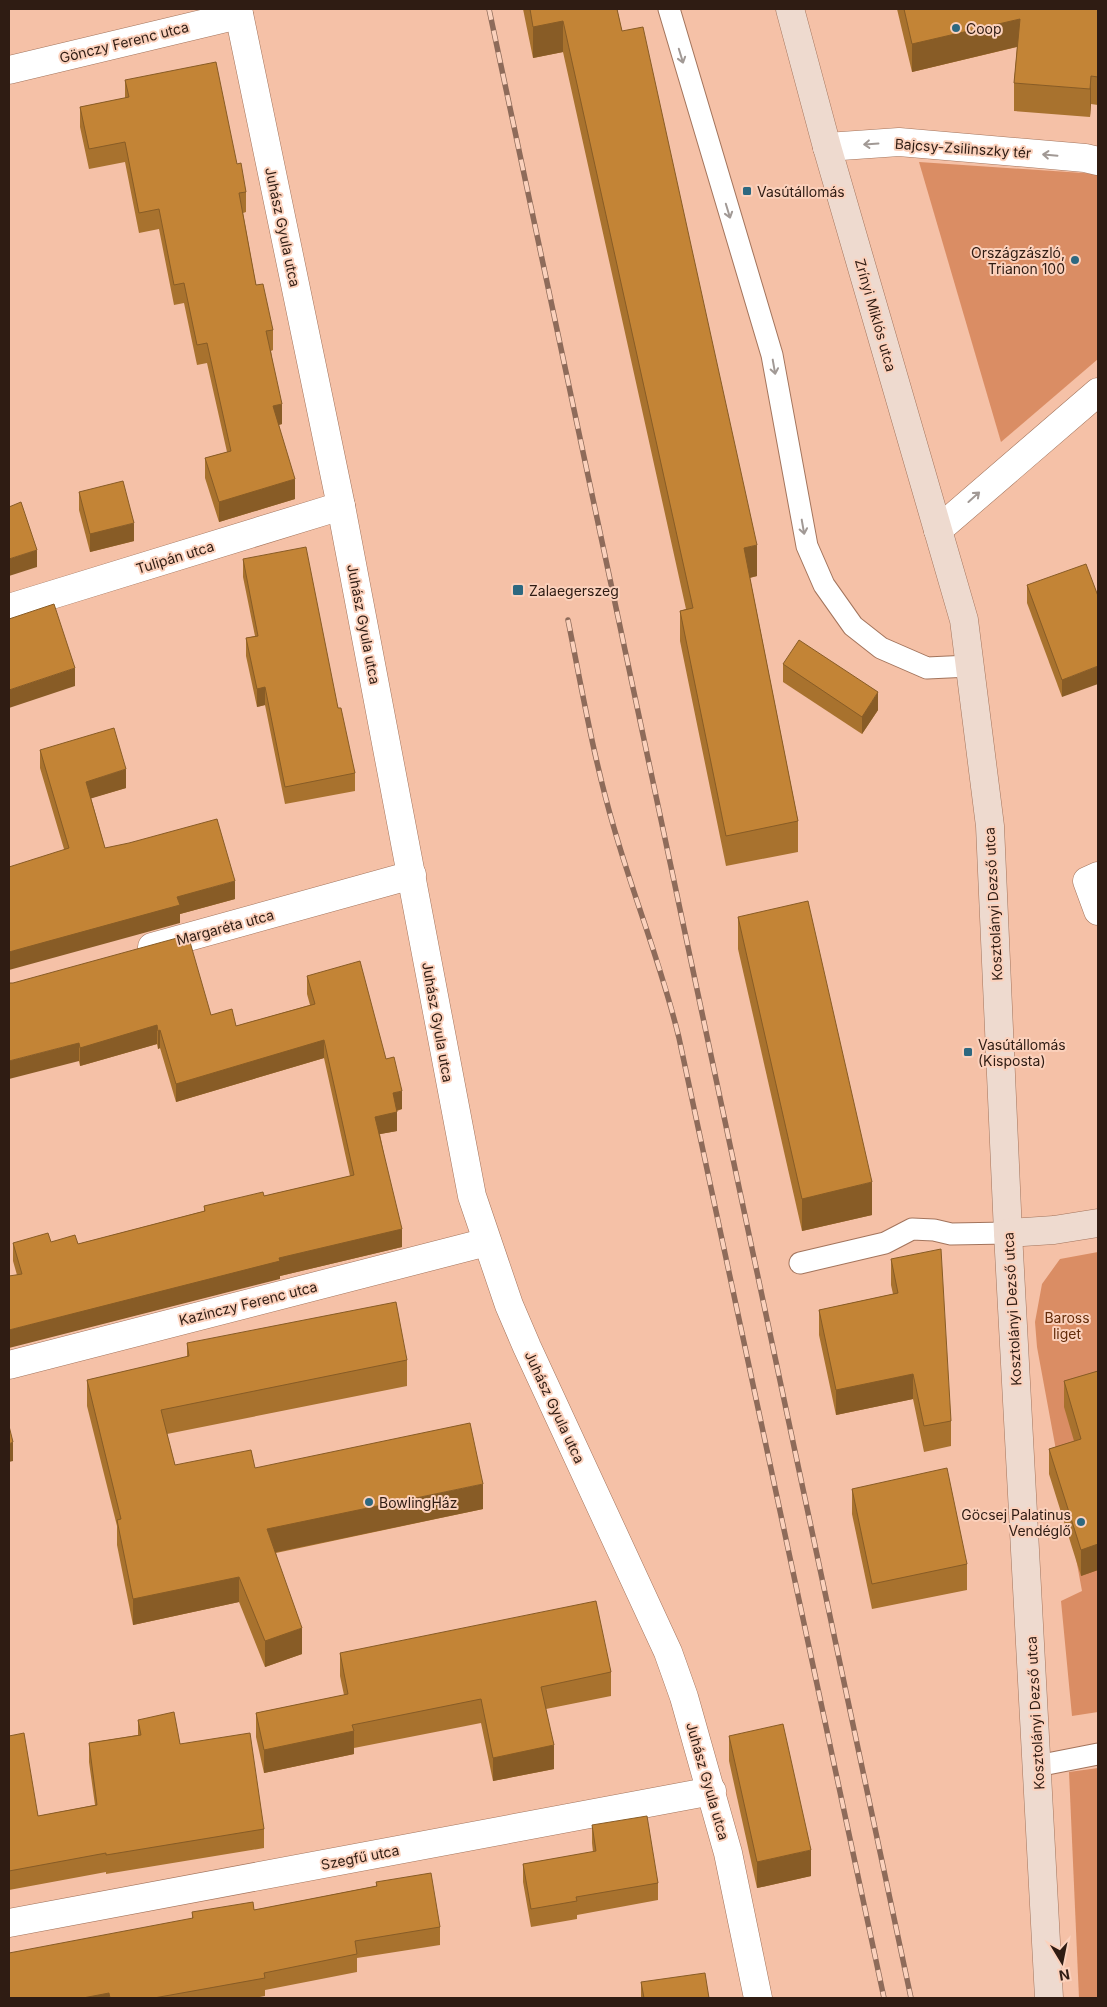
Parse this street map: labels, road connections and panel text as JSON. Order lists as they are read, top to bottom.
{
  "streets": {
    "main road": ["Zrínyi Miklós utca", "Kosztolányi Dezső utca"],
    "street": [
      "Gönczy Ferenc utca",
      "Bajcsy-Zsilinszky tér",
      "Juhász Gyula utca",
      "Tulipán utca",
      "Margaréta utca",
      "Kazinczy Ferenc utca",
      "Szegfű utca"
    ]
  },
  "crossings": [
    ["Gönczy Ferenc utca", "Juhász Gyula utca"],
    ["Bajcsy-Zsilinszky tér", "Zrínyi Miklós utca"],
    ["Juhász Gyula utca", "Tulipán utca"],
    ["Juhász Gyula utca", "Margaréta utca"],
    ["Juhász Gyula utca", "Kazinczy Ferenc utca"],
    ["Juhász Gyula utca", "Szegfű utca"],
    ["Zrínyi Miklós utca", "Kosztolányi Dezső utca"]
  ],
  "one_way": ["Bajcsy-Zsilinszky tér"],
  "parks": ["Baross liget"],
  "places": {
    "other": [
      "Coop",
      "Országzászló, Trianon 100",
      "BowlingHáz",
      "Göcsej Palatinus Vendéglő"
    ],
    "transit": ["Vasútállomás", "Zalaegerszeg", "Vasútállomás (Kisposta)"]
  },
  "north": "bottom"
}
